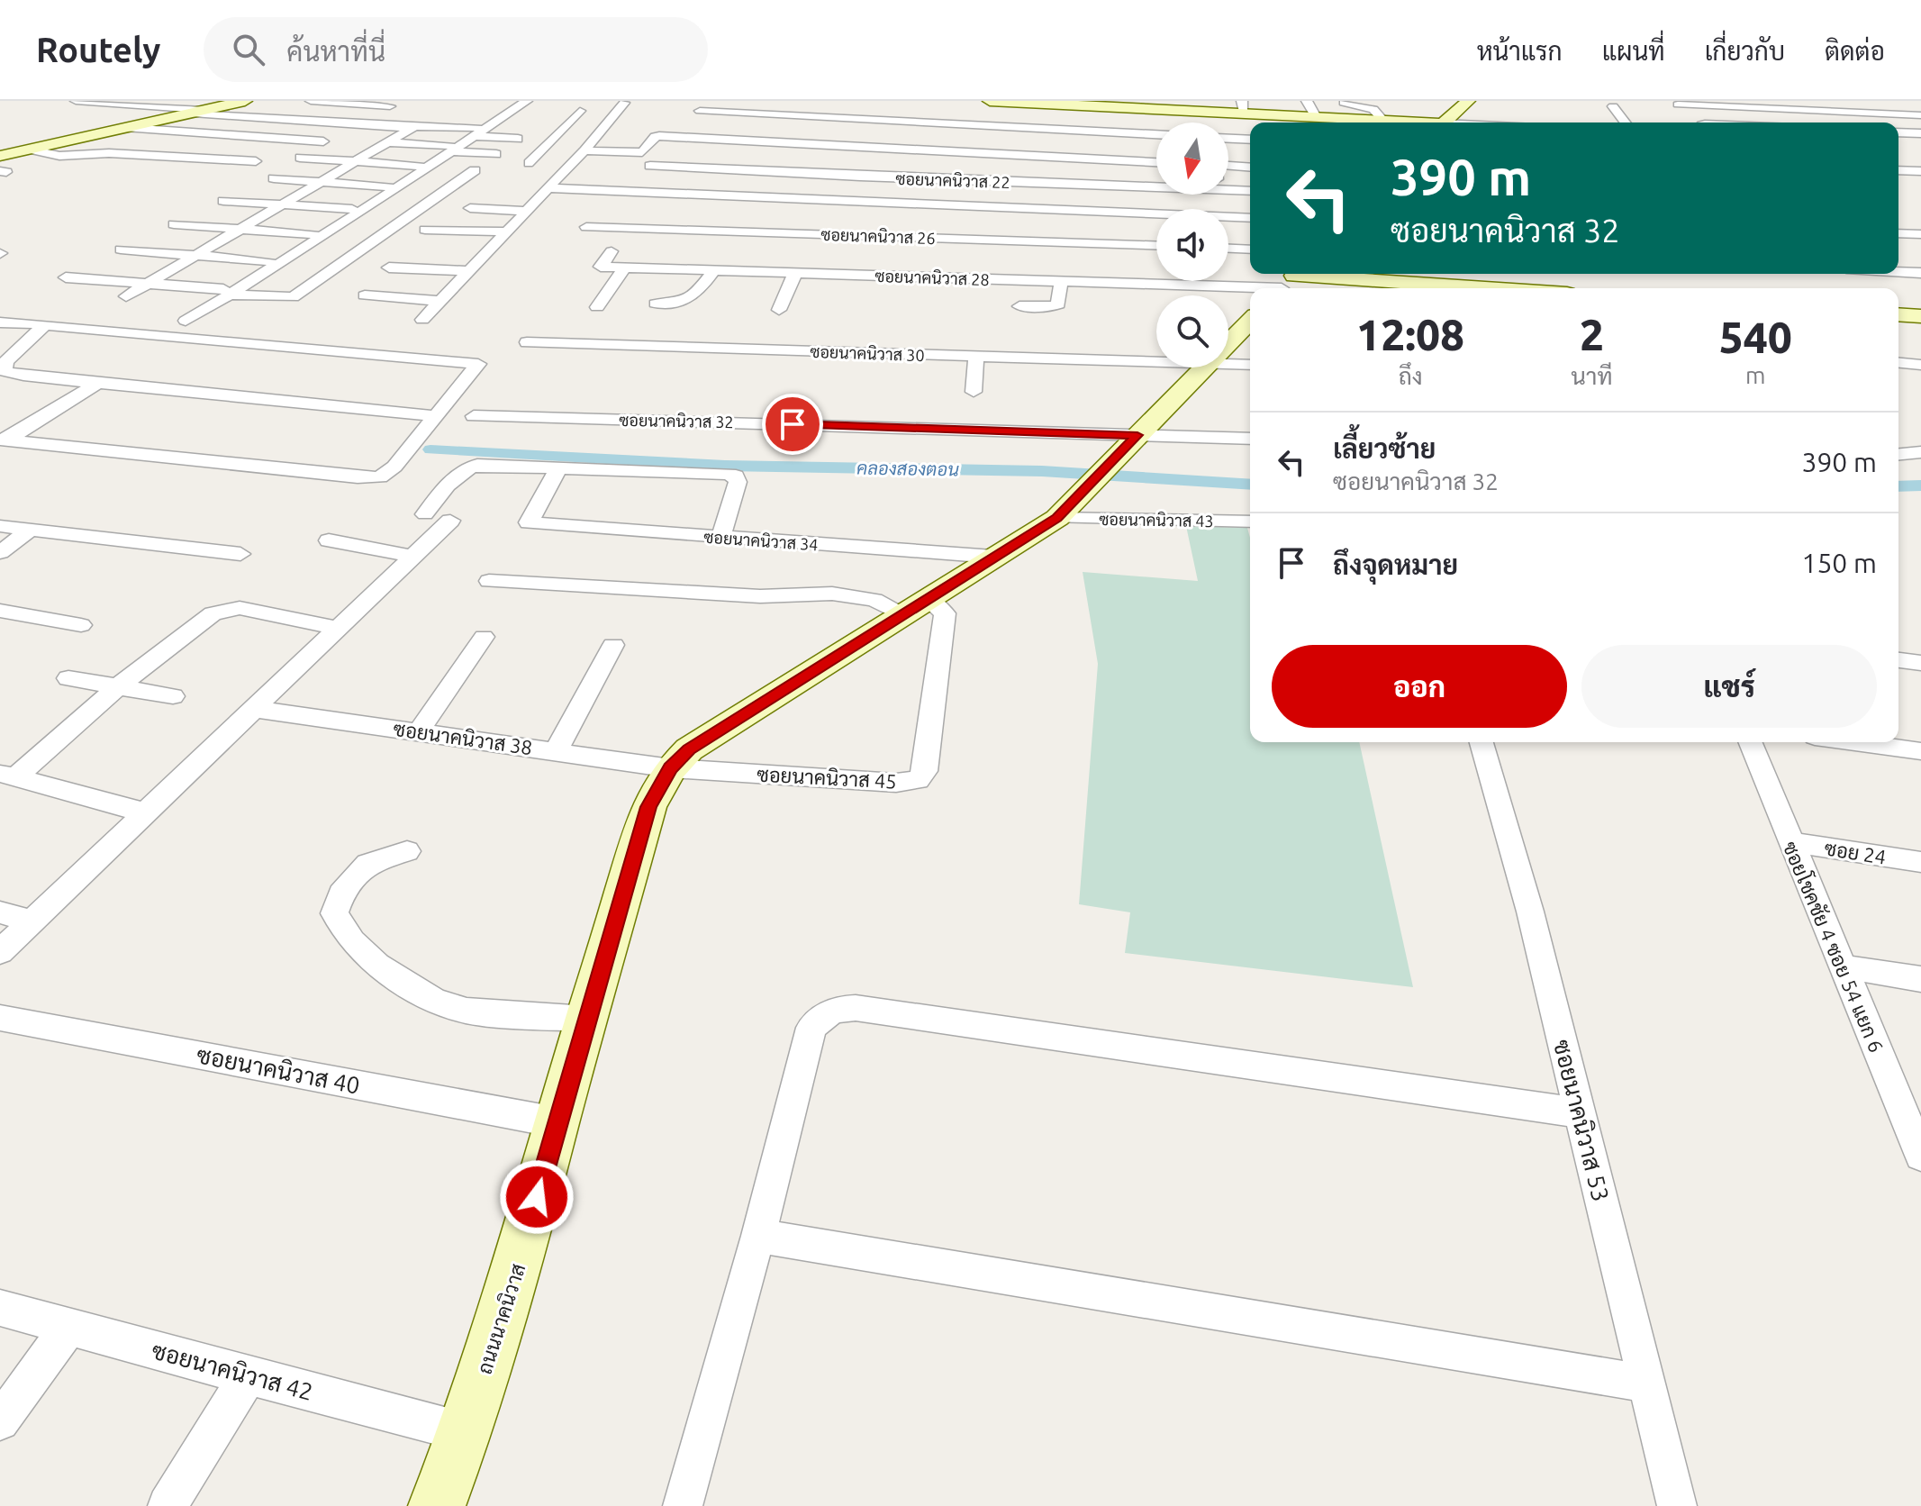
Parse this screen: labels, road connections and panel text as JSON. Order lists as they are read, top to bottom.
{
  "streets": {
    "main road": ["ถนนนาคนิวาส"],
    "street": [
      "ซอยนาคนิวาส 22",
      "ซอยนาคนิวาส 26",
      "ซอยนาคนิวาส 28",
      "ซอยนาคนิวาส 30",
      "ซอยนาคนิวาส 32",
      "ซอยนาคนิวาส 43",
      "ซอยนาคนิวาส 34",
      "ซอยนาคนิวาส 38",
      "ซอยนาคนิวาส 45",
      "ซอย 24",
      "ซอยโชคชัย 4 ซอย 54 แยก 6",
      "ซอยนาคนิวาส 40",
      "ซอยนาคนิวาส 53",
      "ซอยนาคนิวาส 42"
    ]
  },
  "crossings": [
    ["ซอยนาคนิวาส 32", "ถนนนาคนิวาส"],
    ["ซอยนาคนิวาส 43", "ถนนนาคนิวาส"],
    ["ซอยนาคนิวาส 34", "ถนนนาคนิวาส"],
    ["ซอยนาคนิวาส 38", "ซอยนาคนิวาส 45"],
    ["ซอยนาคนิวาส 38", "ถนนนาคนิวาส"],
    ["ซอยนาคนิวาส 45", "ถนนนาคนิวาส"],
    ["ซอย 24", "ซอยโชคชัย 4 ซอย 54 แยก 6"],
    ["ซอยนาคนิวาส 40", "ถนนนาคนิวาส"],
    ["ถนนนาคนิวาส", "ซอยนาคนิวาส 42"]
  ],
  "water": ["คลองสองตอน"],
  "north": "bottom",
  "page": {
    "header": "Routely",
    "search": "ค้นหาที่นี่",
    "nav": [
      "หน้าแรก",
      "แผนที่",
      "เกี่ยวกับ",
      "ติดต่อ"
    ],
    "turn": ["390 m", "ซอยนาคนิวาส 32"],
    "eta": [
      "12:08",
      "ถึง",
      "2",
      "นาที",
      "540",
      "m"
    ],
    "list": [
      {
        "name": "เลี้ยวซ้าย",
        "note": "ซอยนาคนิวาส 32",
        "value": "390 m"
      },
      {
        "name": "ถึงจุดหมาย",
        "value": "150 m"
      }
    ],
    "buttons": ["ออก", "แชร์"]
  }
}
